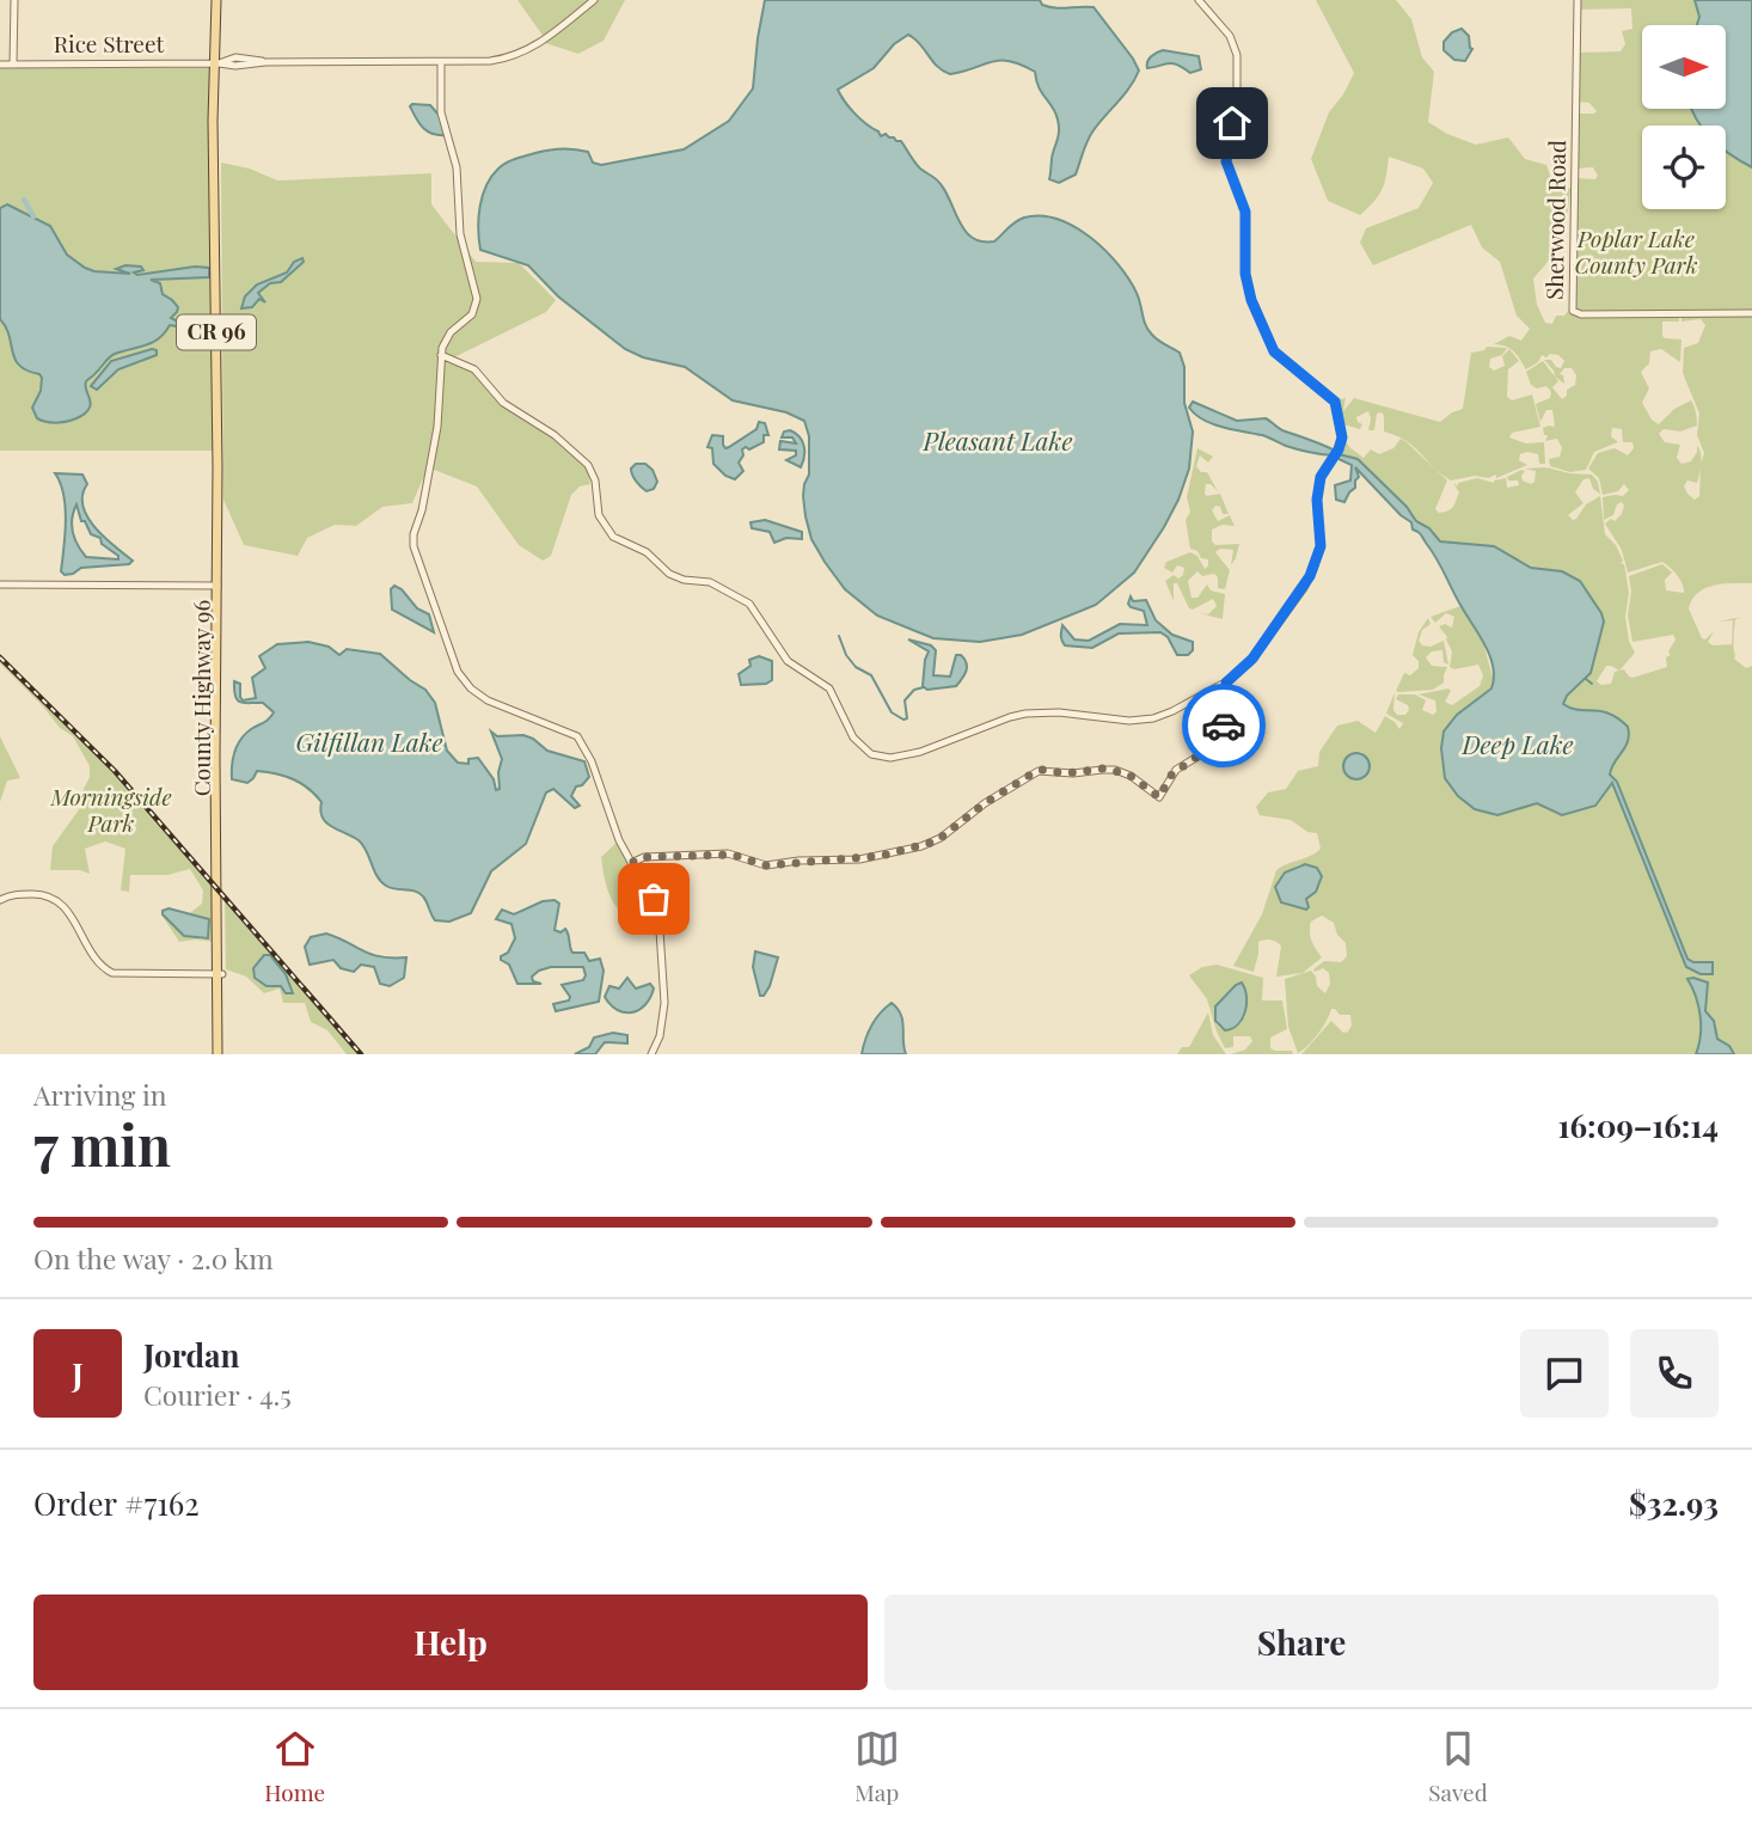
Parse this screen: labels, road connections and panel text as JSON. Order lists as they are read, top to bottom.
{
  "streets": {
    "main road": ["CR 96", "County Highway 96"],
    "street": ["Rice Street", "Sherwood Road"]
  },
  "crossings": [
    ["Rice Street", "County Highway 96"]
  ],
  "water": ["Pleasant Lake", "Gilfillan Lake", "Deep Lake"],
  "parks": ["Poplar Lake County Park", "Morningside Park"],
  "north": "right",
  "page": {
    "heading": ["7 min", "Arriving in", "16:09–16:14"],
    "panel": [
      "Jordan",
      "Courier · 4.5",
      "Order #7162",
      "$32.93"
    ],
    "bar": "On the way · 2.0 km",
    "round": "J",
    "buttons": ["Help", "Share"],
    "tabs": ["Home", "Map", "Saved"]
  }
}
